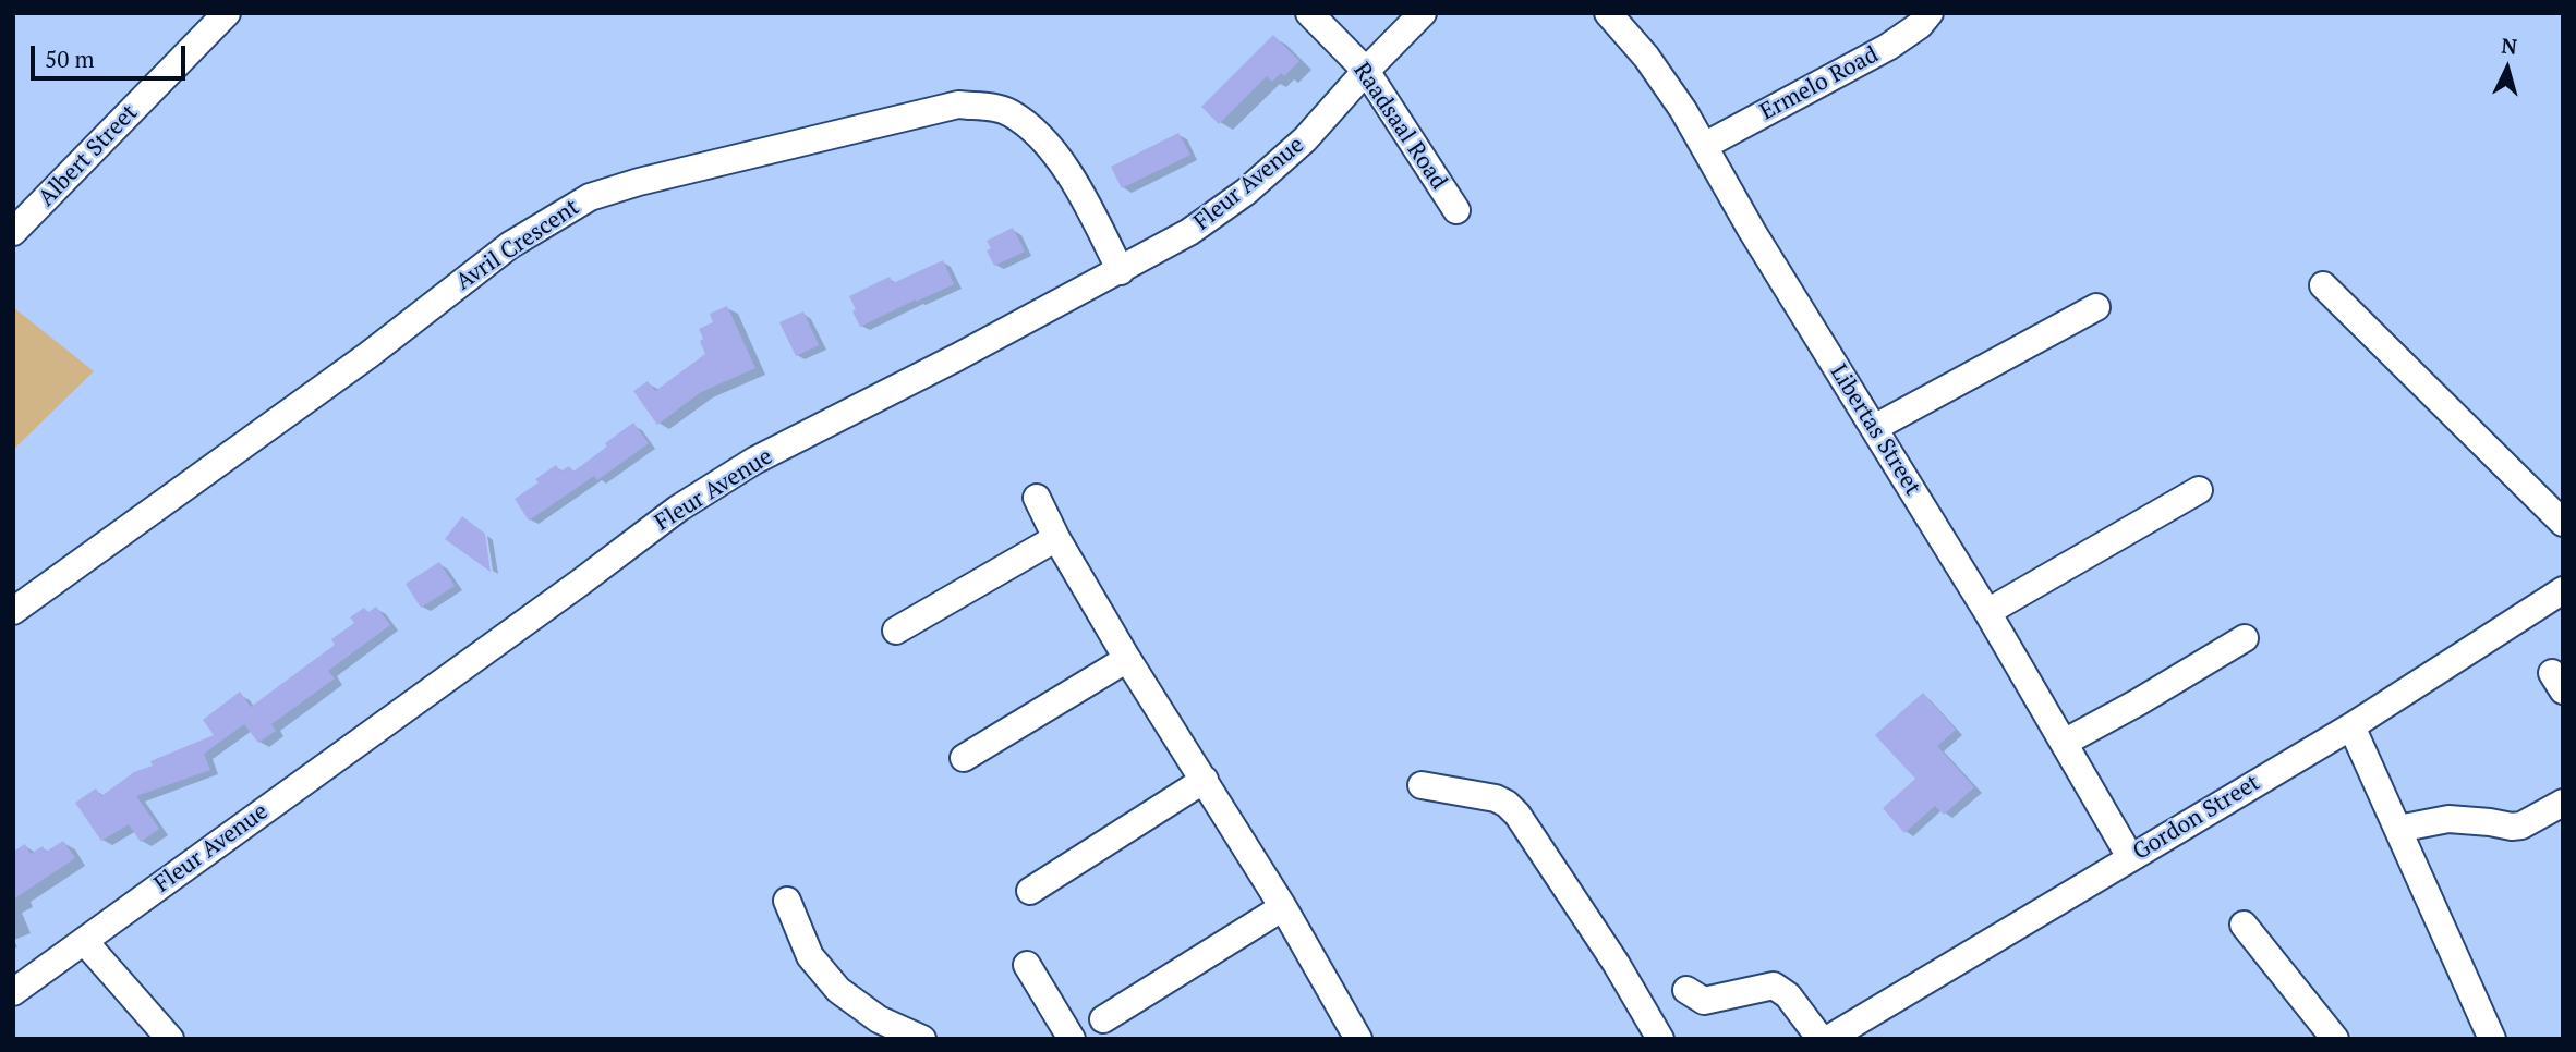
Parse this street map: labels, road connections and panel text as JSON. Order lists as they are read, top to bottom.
{
  "streets": {
    "street": [
      "Ermelo Road",
      "Raadsaal Road",
      "Albert Street",
      "Fleur Avenue",
      "Avril Crescent",
      "Libertas Street",
      "Gordon Street"
    ]
  },
  "crossings": [
    ["Ermelo Road", "Libertas Street"],
    ["Raadsaal Road", "Fleur Avenue"],
    ["Fleur Avenue", "Avril Crescent"],
    ["Libertas Street", "Gordon Street"]
  ],
  "scale_bar": "50 m",
  "north": "top"
}
